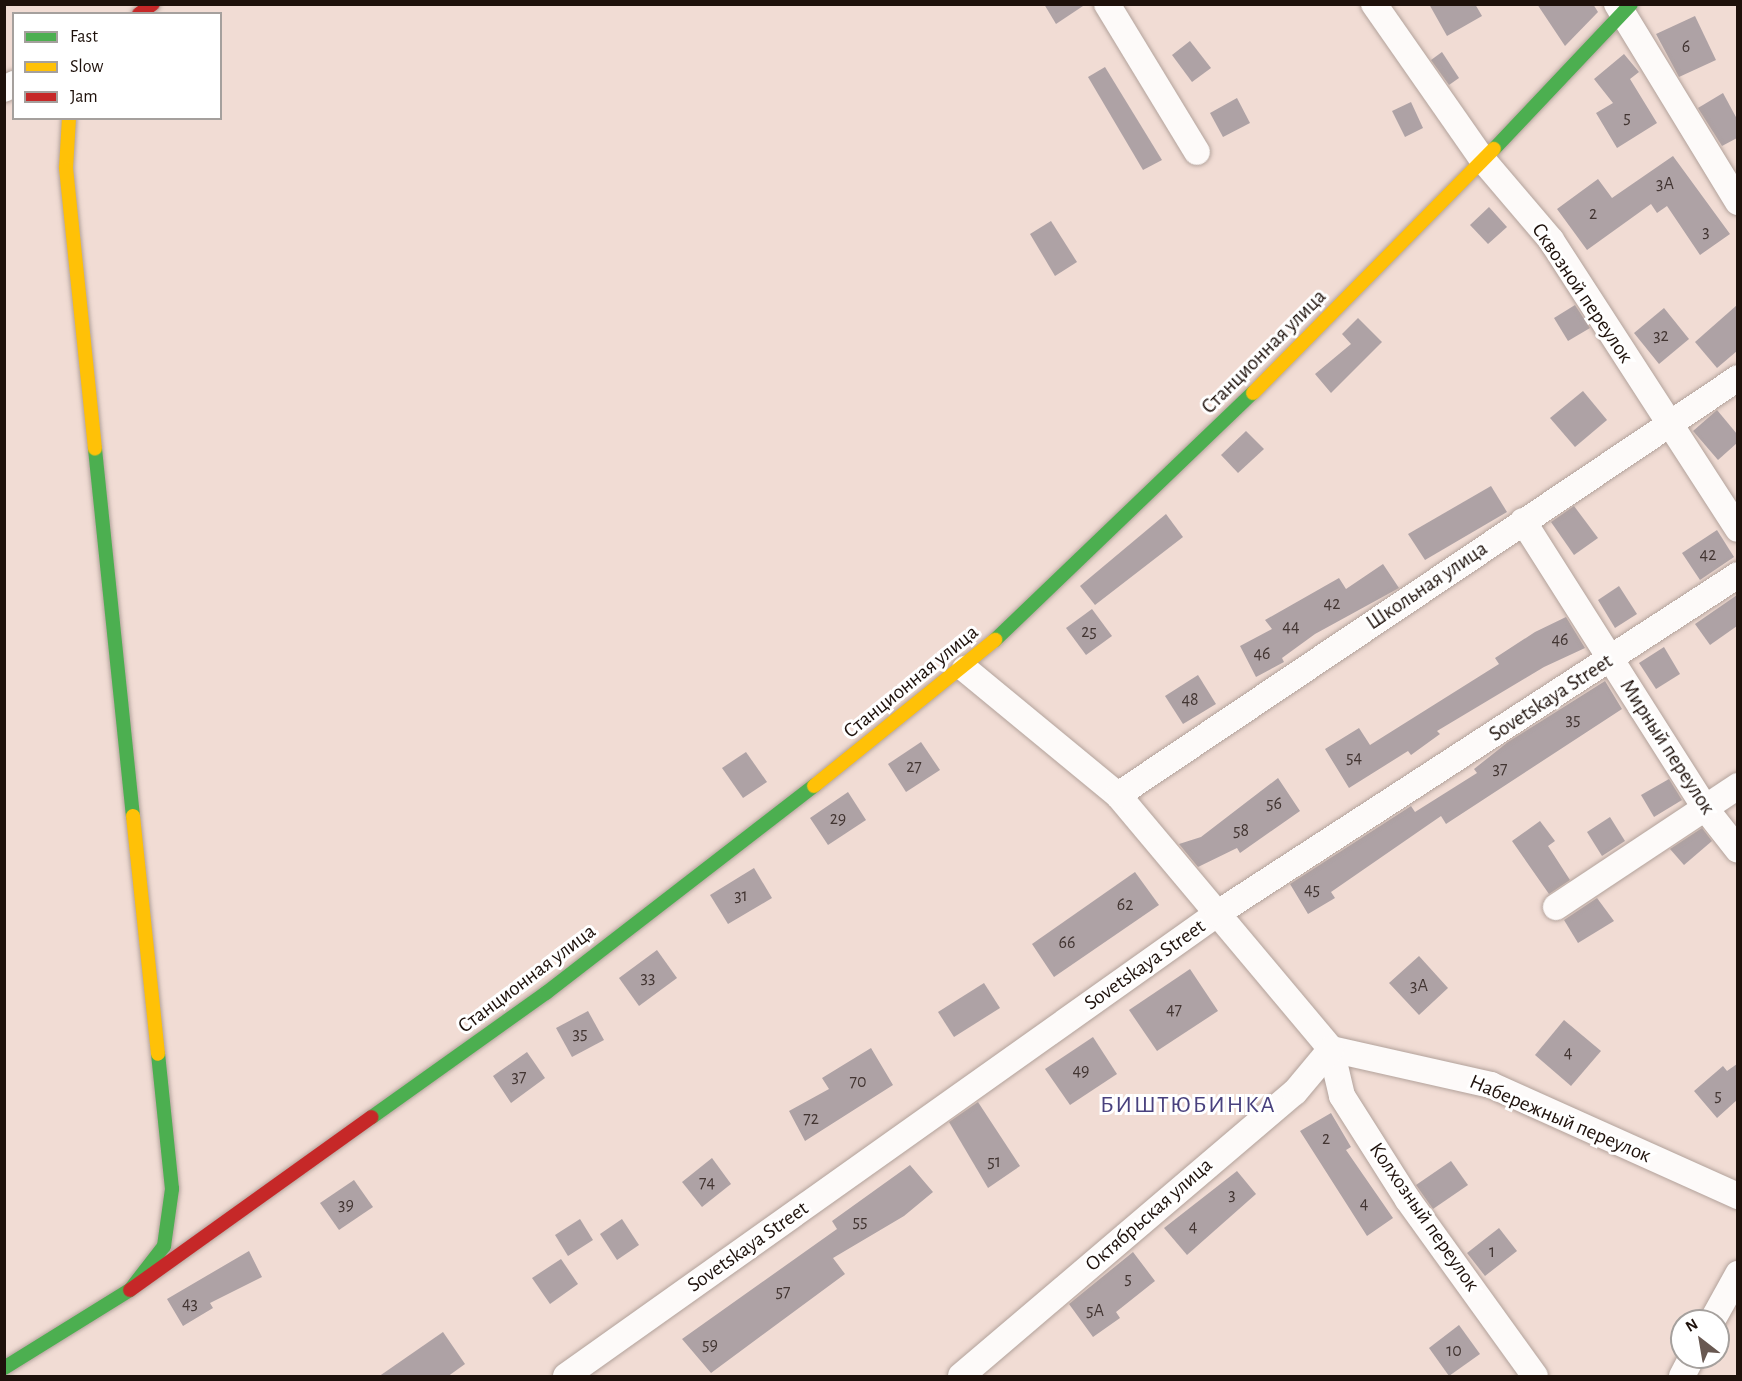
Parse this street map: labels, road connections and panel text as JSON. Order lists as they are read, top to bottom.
{
  "streets": {
    "street": [
      "Сквозной переулок",
      "Станционная улица",
      "Школьная улица",
      "Sovetskaya Street",
      "Мирный переулок",
      "Набережный переулок",
      "Октябрьская улица",
      "Колхозный переулок"
    ]
  },
  "crossings": [
    ["Сквозной переулок", "Станционная улица"],
    ["Сквозной переулок", "Школьная улица"],
    ["Школьная улица", "Мирный переулок"],
    ["Sovetskaya Street", "Мирный переулок"],
    ["Набережный переулок", "Октябрьская улица"],
    ["Набережный переулок", "Колхозный переулок"],
    ["Октябрьская улица", "Колхозный переулок"]
  ],
  "districts": ["БИШТЮБИНКА"],
  "house_numbers": [
    "6",
    "5",
    "3А",
    "2",
    "3",
    "32",
    "42",
    "42",
    "44",
    "25",
    "46",
    "46",
    "48",
    "35",
    "54",
    "27",
    "37",
    "56",
    "29",
    "58",
    "45",
    "31",
    "62",
    "66",
    "33",
    "3А",
    "47",
    "35",
    "4",
    "49",
    "37",
    "70",
    "5",
    "72",
    "2",
    "51",
    "74",
    "3",
    "4",
    "39",
    "55",
    "4",
    "1",
    "5",
    "57",
    "43",
    "5А",
    "59",
    "10"
  ],
  "legend": ["Fast", "Slow", "Jam"],
  "north": "top left"
}
